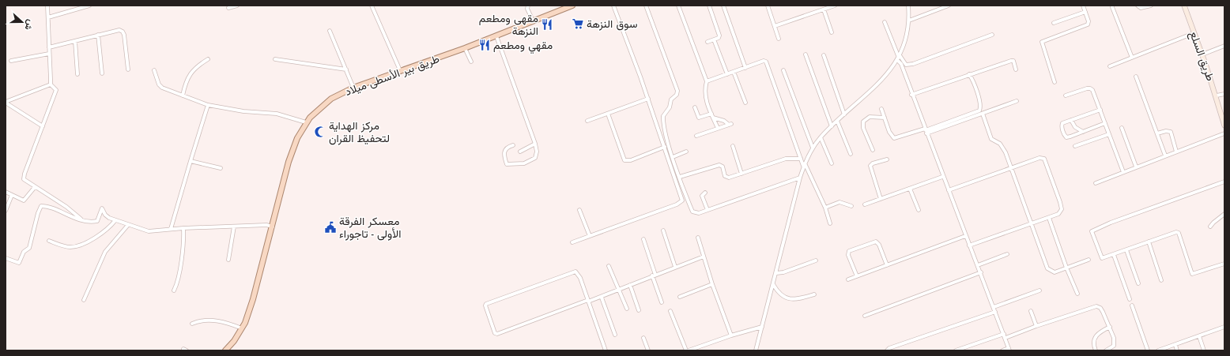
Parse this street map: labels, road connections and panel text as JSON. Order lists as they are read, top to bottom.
{
  "streets": {
    "main road": ["طريق بير الأسطى ميلاد"],
    "street": ["طريق السلع"]
  },
  "places": {
    "supermarket": ["سوق النزهة"],
    "restaurant": ["مقهى ومطعم النزهة", "مقهي ومطعم"],
    "mosque": ["مركز الهداية لتحفيظ القران"],
    "public building": ["معسكر الفرقة الأولى - تاجوراء"]
  },
  "north": "right"
}
